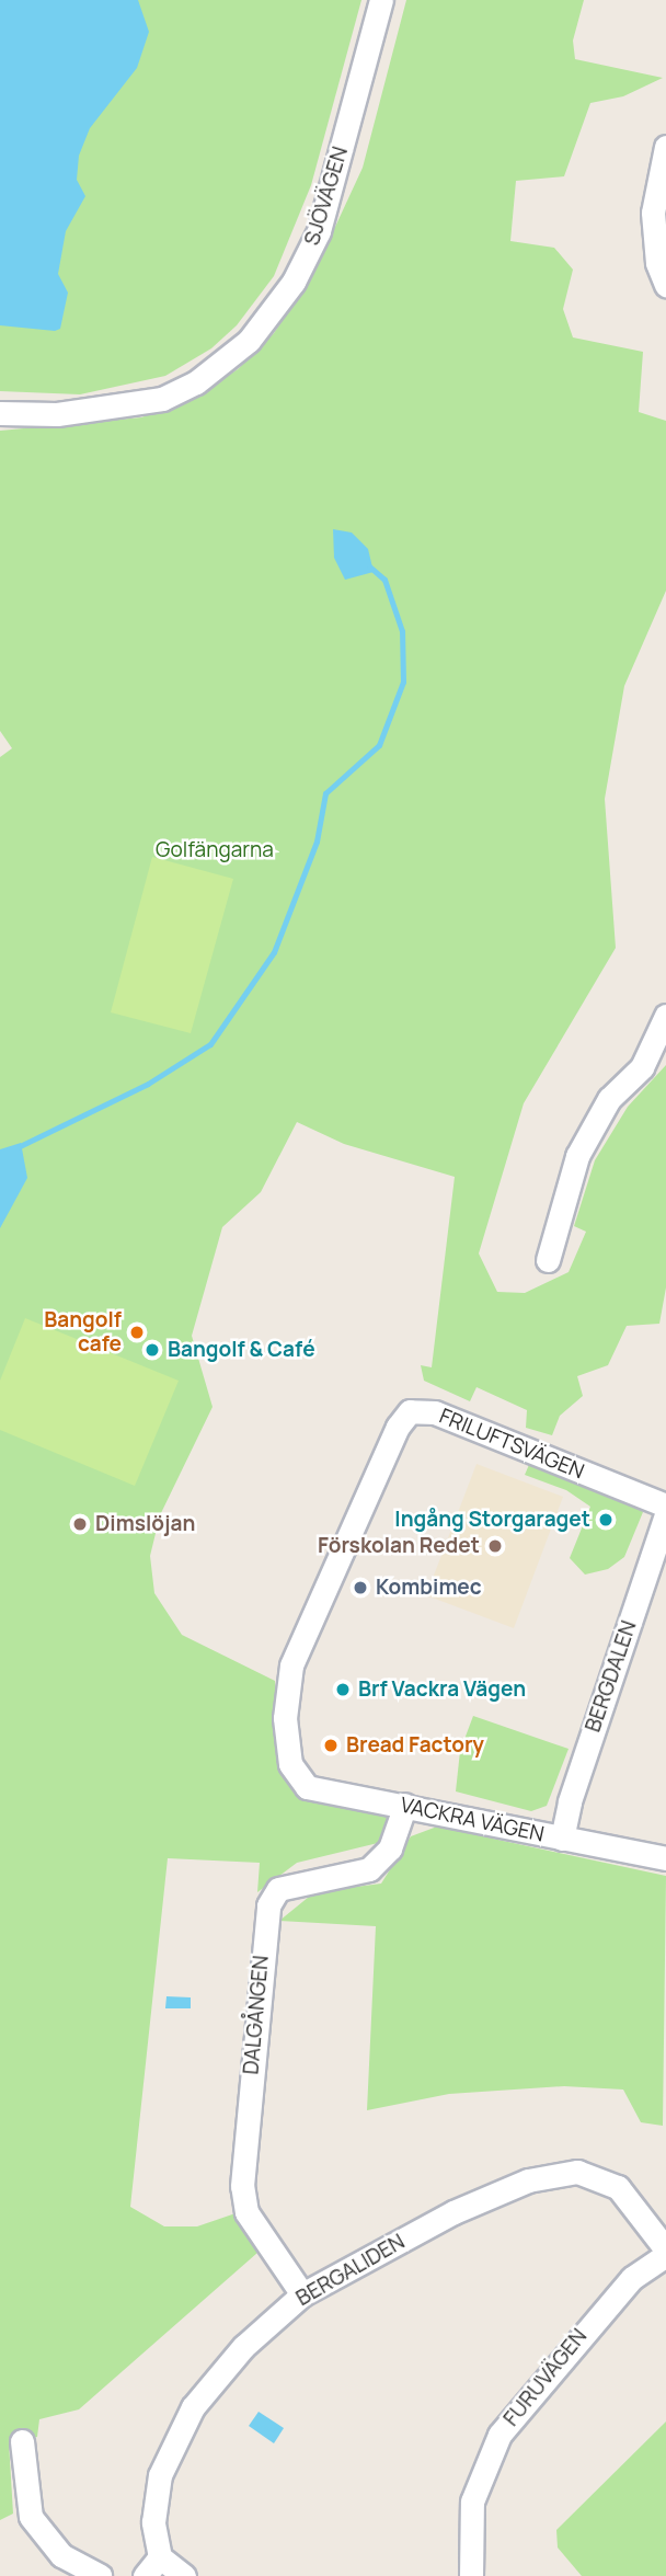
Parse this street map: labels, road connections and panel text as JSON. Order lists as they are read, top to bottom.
{
  "streets": {
    "street": [
      "SJÖVÄGEN",
      "FRILUFTSVÄGEN",
      "BERGDALEN",
      "VACKRA VÄGEN",
      "DALGÅNGEN",
      "BERGALIDEN",
      "FURUVÄGEN"
    ]
  },
  "crossings": [
    ["FRILUFTSVÄGEN", "VACKRA VÄGEN"],
    ["BERGDALEN", "VACKRA VÄGEN"],
    ["VACKRA VÄGEN", "DALGÅNGEN"],
    ["DALGÅNGEN", "BERGALIDEN"]
  ],
  "parks": ["Golfängarna"],
  "places": [
    "Bangolf cafe",
    "Bangolf & Café",
    "Ingång Storgaraget",
    "Dimslöjan",
    "Förskolan Redet",
    "Kombimec",
    "Brf Vackra Vägen",
    "Bread Factory"
  ]
}
